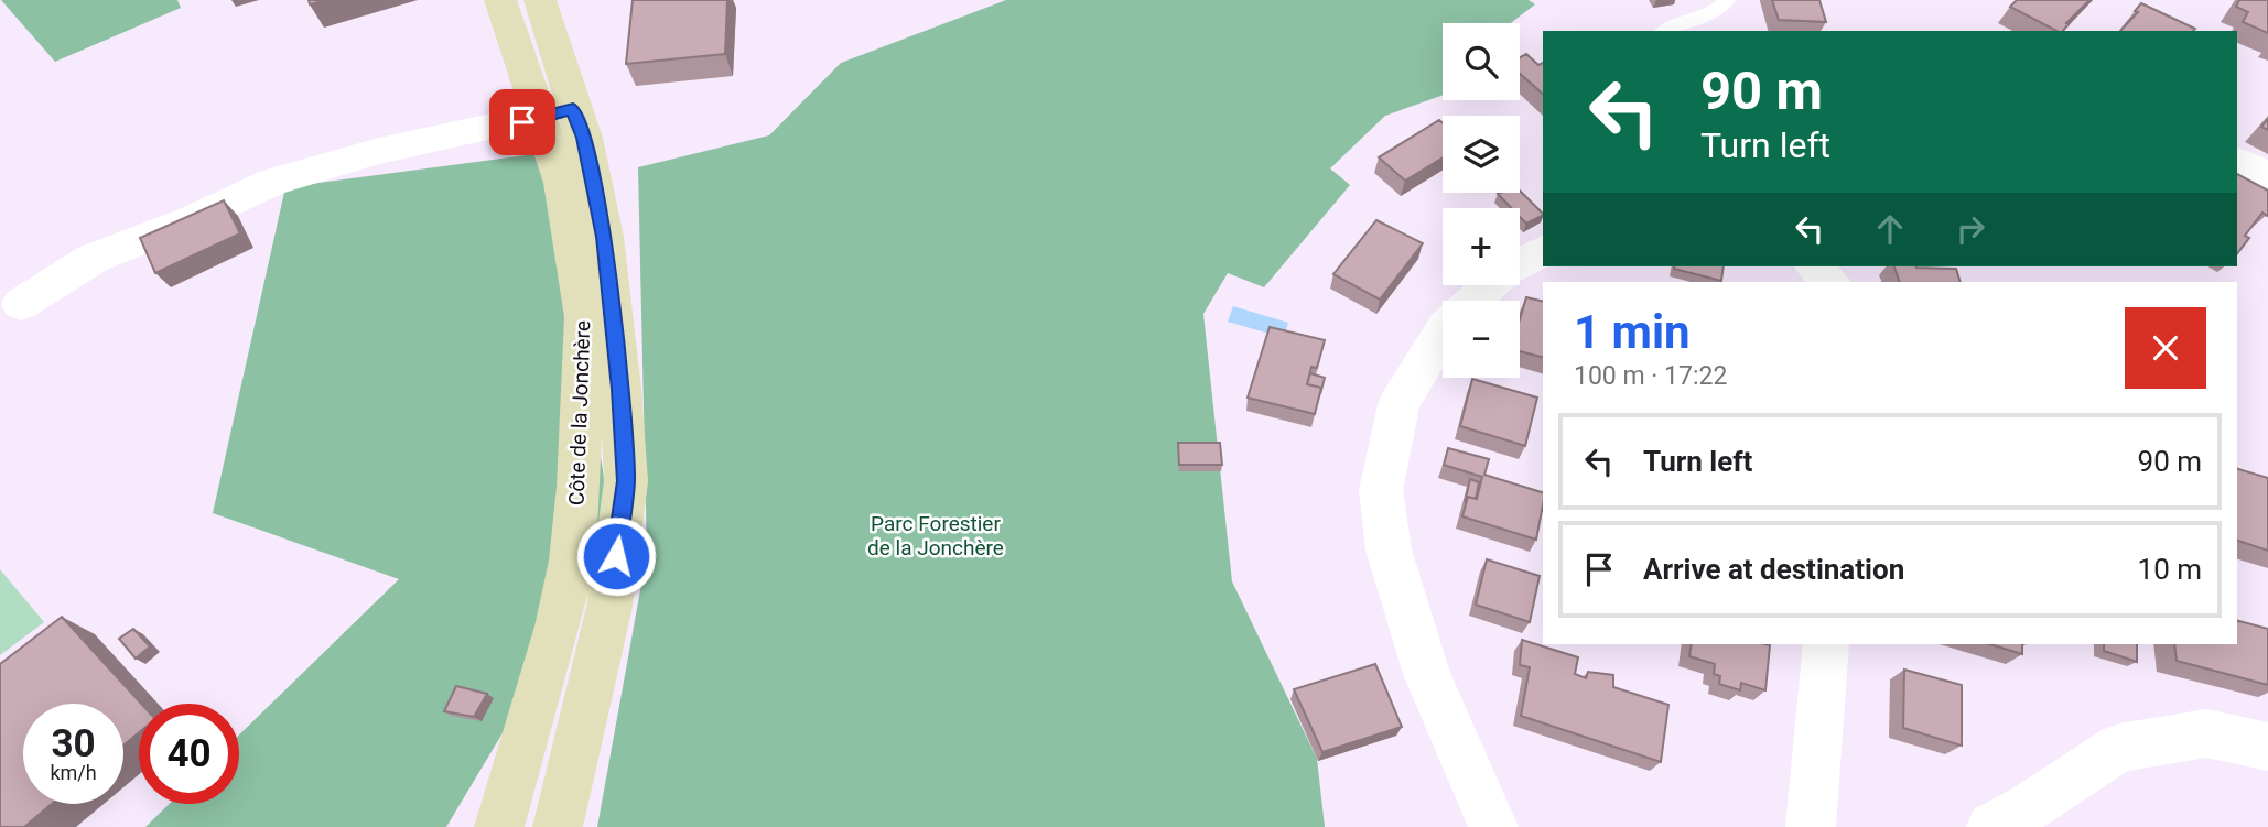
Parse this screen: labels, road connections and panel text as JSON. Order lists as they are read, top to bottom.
{
  "streets": {
    "street": ["Côte de la Jonchère"]
  },
  "parks": ["Parc Forestier de la Jonchère"],
  "page": {
    "map_buttons": ["+", "−"],
    "turn": ["90 m", "Turn left"],
    "heading": ["1 min", "100 m · 17:22"],
    "list": [
      {
        "name": "Turn left",
        "value": "90 m"
      },
      {
        "name": "Arrive at destination",
        "value": "10 m"
      }
    ],
    "speed": "30 km/h",
    "limit": "40"
  }
}
